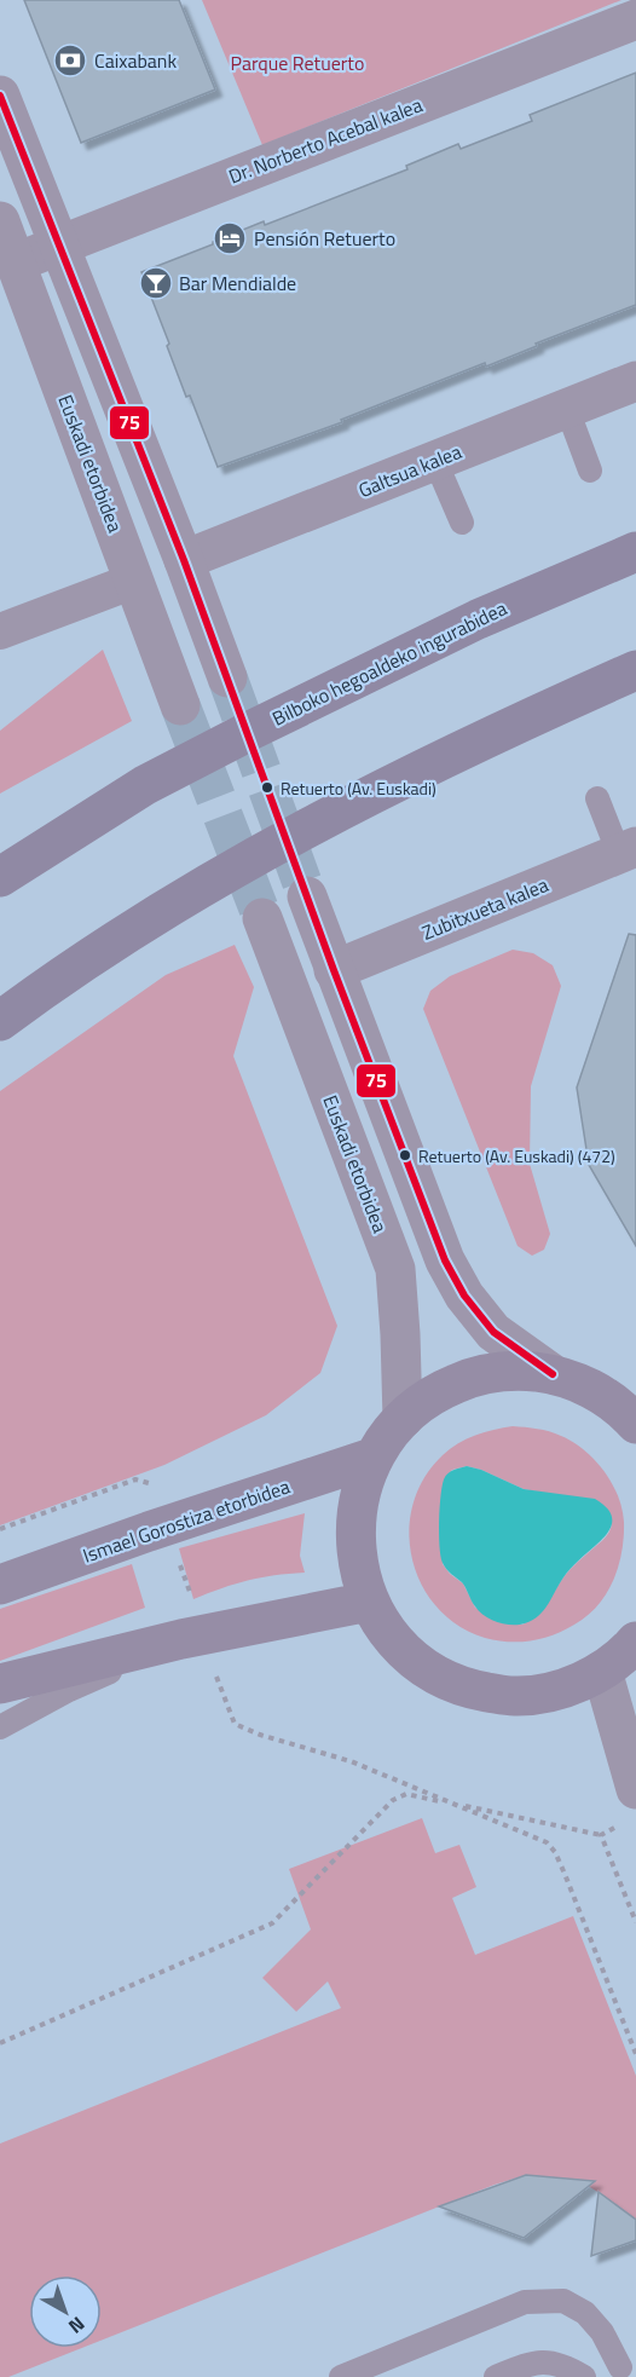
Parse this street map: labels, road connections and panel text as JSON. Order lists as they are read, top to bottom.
{
  "streets": {
    "highway": ["Bilboko hegoaldeko ingurabidea"],
    "main road": ["Ismael Gorostiza etorbidea"],
    "street": [
      "Dr. Norberto Acebal kalea",
      "Euskadi etorbidea",
      "Galtsua kalea",
      "Zubitxueta kalea"
    ]
  },
  "crossings": [
    ["Dr. Norberto Acebal kalea", "Euskadi etorbidea"]
  ],
  "parks": ["Parque Retuerto"],
  "places": {
    "bank": ["Caixabank"],
    "hotel": ["Pensión Retuerto"],
    "bar": ["Bar Mendialde"],
    "other": ["Retuerto (Av. Euskadi)", "Retuerto (Av. Euskadi) (472)"]
  },
  "lines": ["transit line 75"],
  "north": "bottom right"
}
